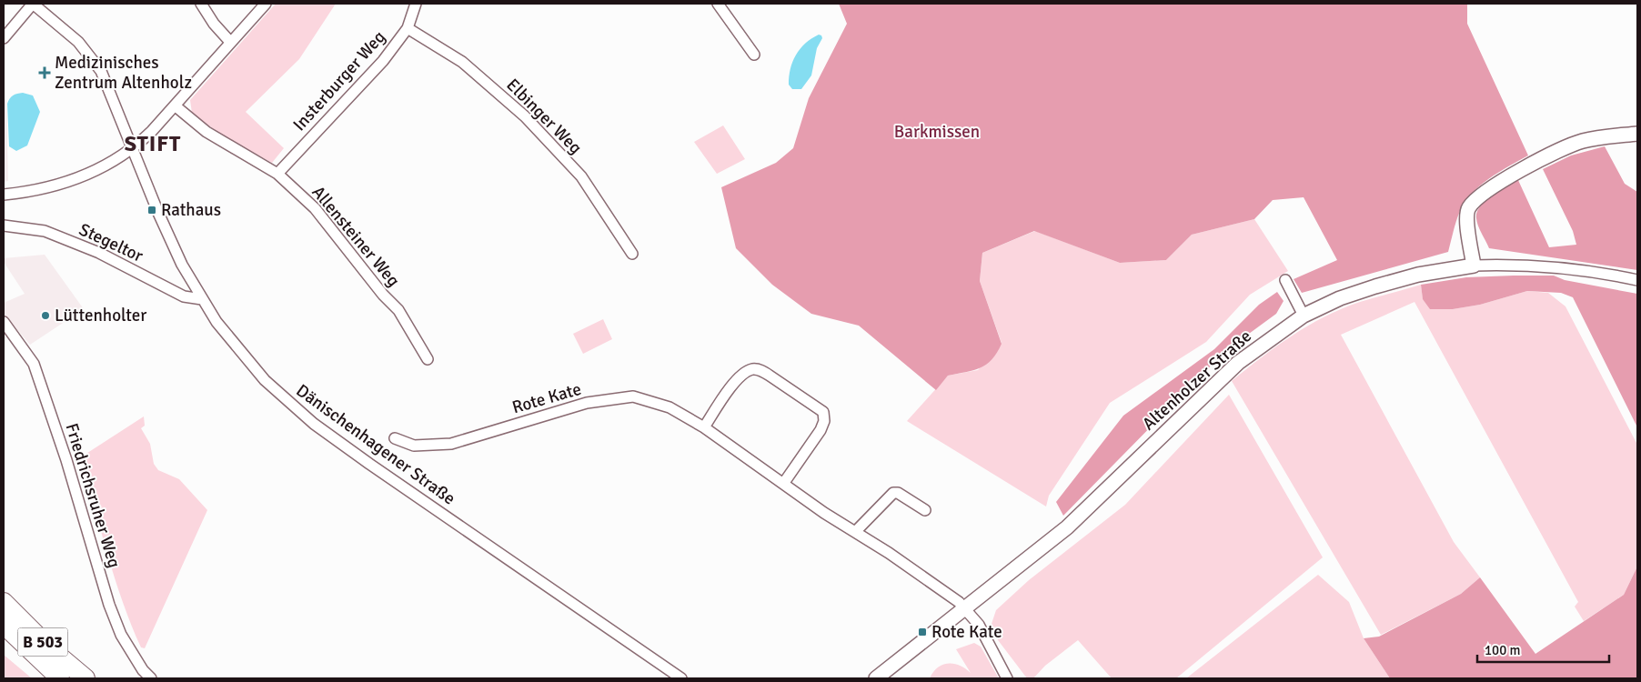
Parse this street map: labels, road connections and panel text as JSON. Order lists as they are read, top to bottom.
{
  "streets": {
    "highway": ["B 503"],
    "street": [
      "Insterburger Weg",
      "Elbinger Weg",
      "Allensteiner Weg",
      "Stegeltor",
      "Altenholzer Straße",
      "Rote Kate",
      "Dänischenhagener Straße",
      "Friedrichsruher Weg"
    ]
  },
  "crossings": [
    ["Insterburger Weg", "Elbinger Weg"],
    ["Insterburger Weg", "Allensteiner Weg"],
    ["Stegeltor", "Dänischenhagener Straße"],
    ["Altenholzer Straße", "Rote Kate"]
  ],
  "districts": ["STIFT"],
  "parks": ["Barkmissen"],
  "places": {
    "health": ["Medizinisches Zentrum Altenholz"],
    "transit": ["Rathaus", "Rote Kate"],
    "other": ["Lüttenholter"]
  },
  "scale_bar": "100 m"
}
